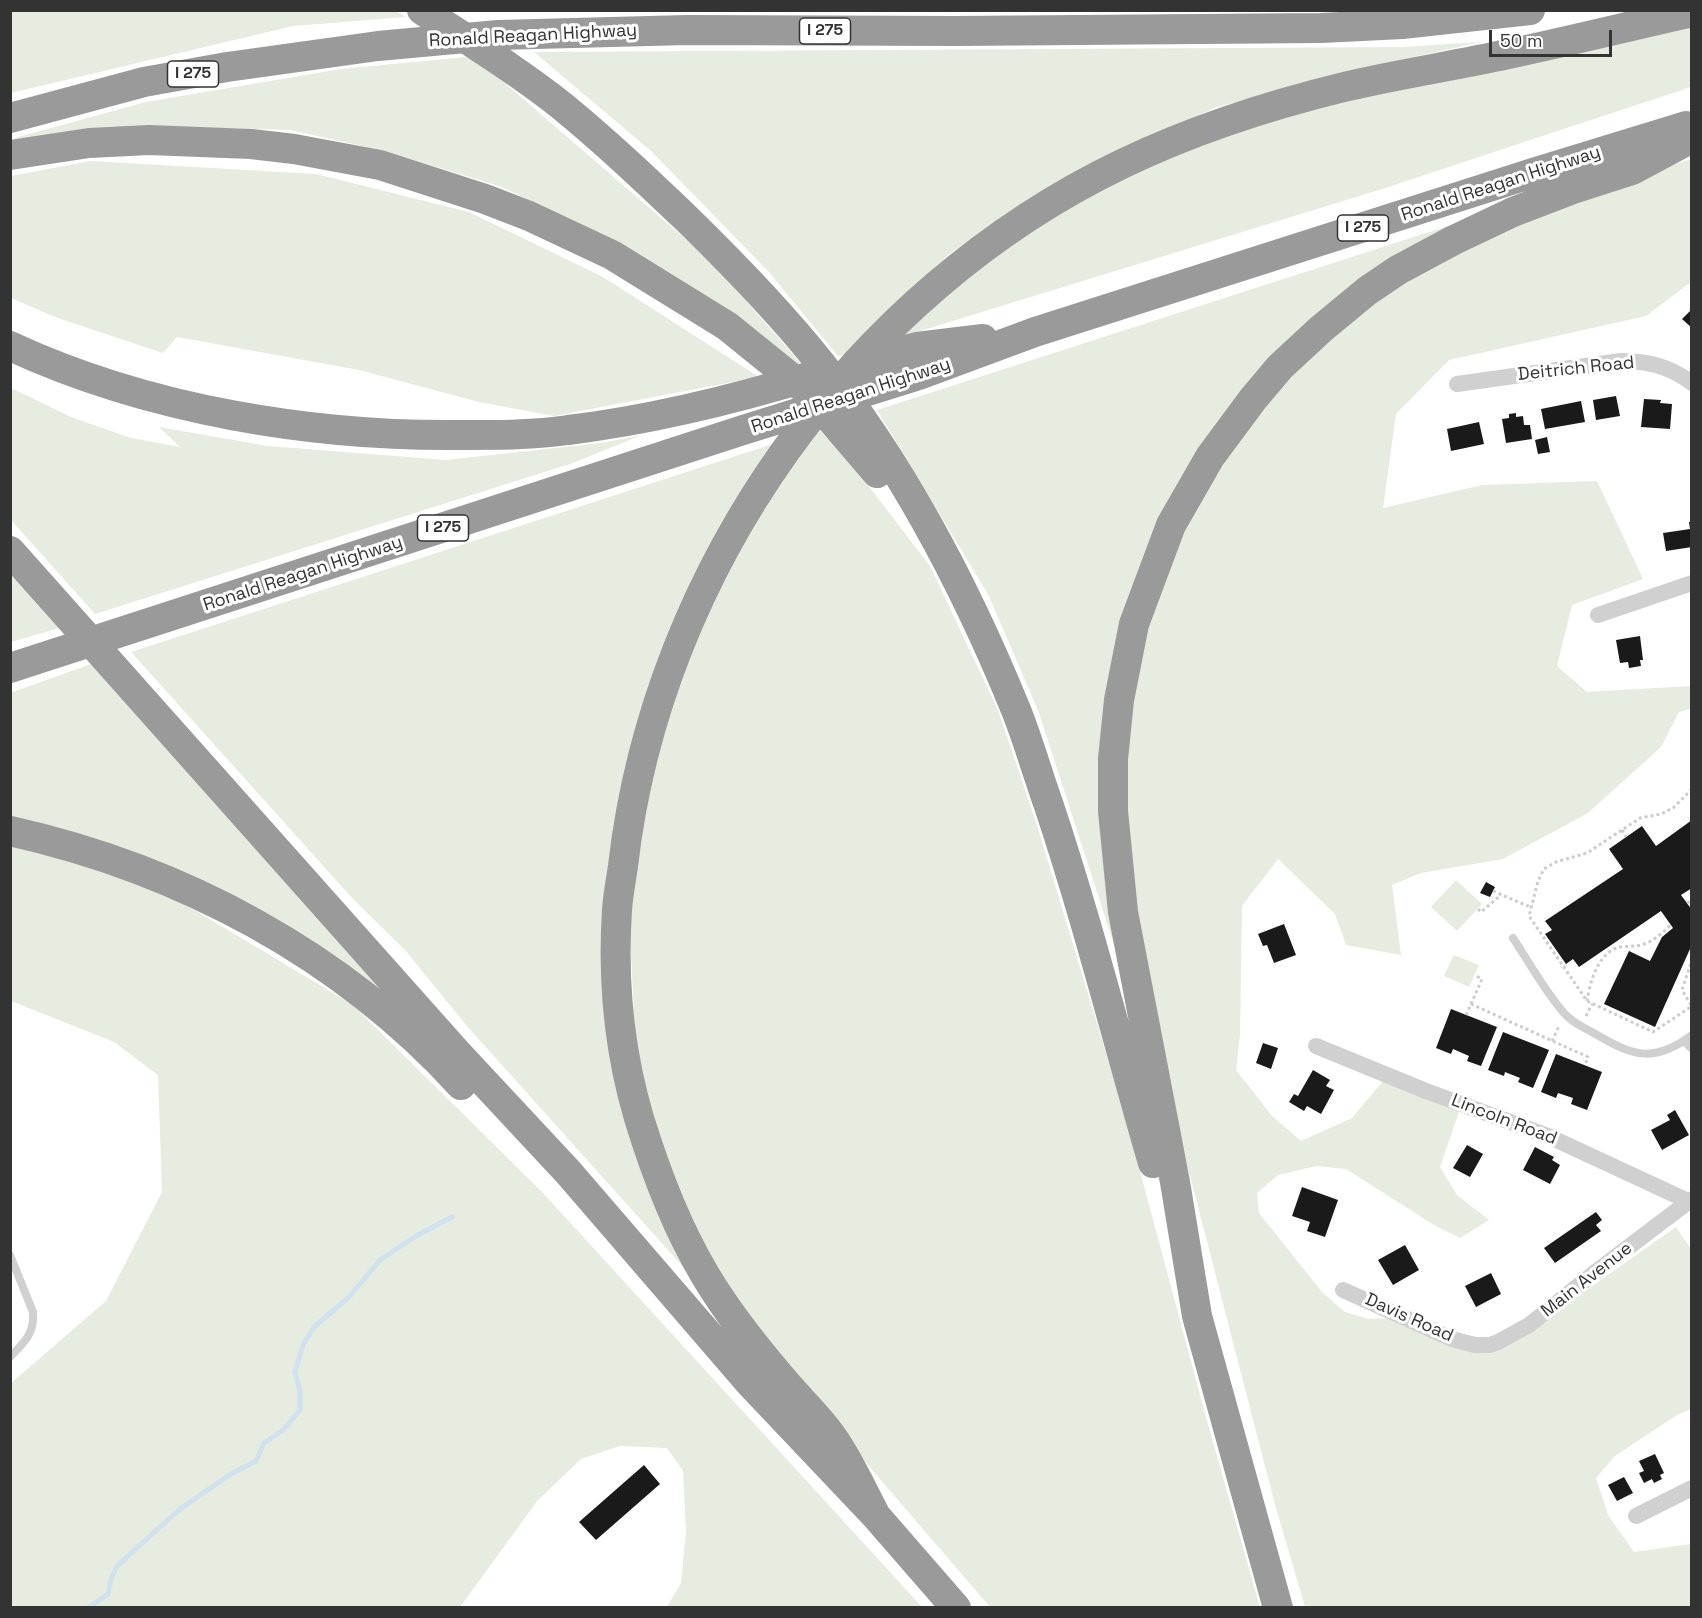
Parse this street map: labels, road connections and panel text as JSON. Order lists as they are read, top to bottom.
{
  "streets": {
    "highway": ["I 275", "Ronald Reagan Highway"],
    "street": [
      "Deitrich Road",
      "Lincoln Road",
      "Main Avenue",
      "Davis Road"
    ]
  },
  "crossings": [
    ["Lincoln Road", "Main Avenue"],
    ["Main Avenue", "Davis Road"]
  ],
  "scale_bar": "50 m"
}
